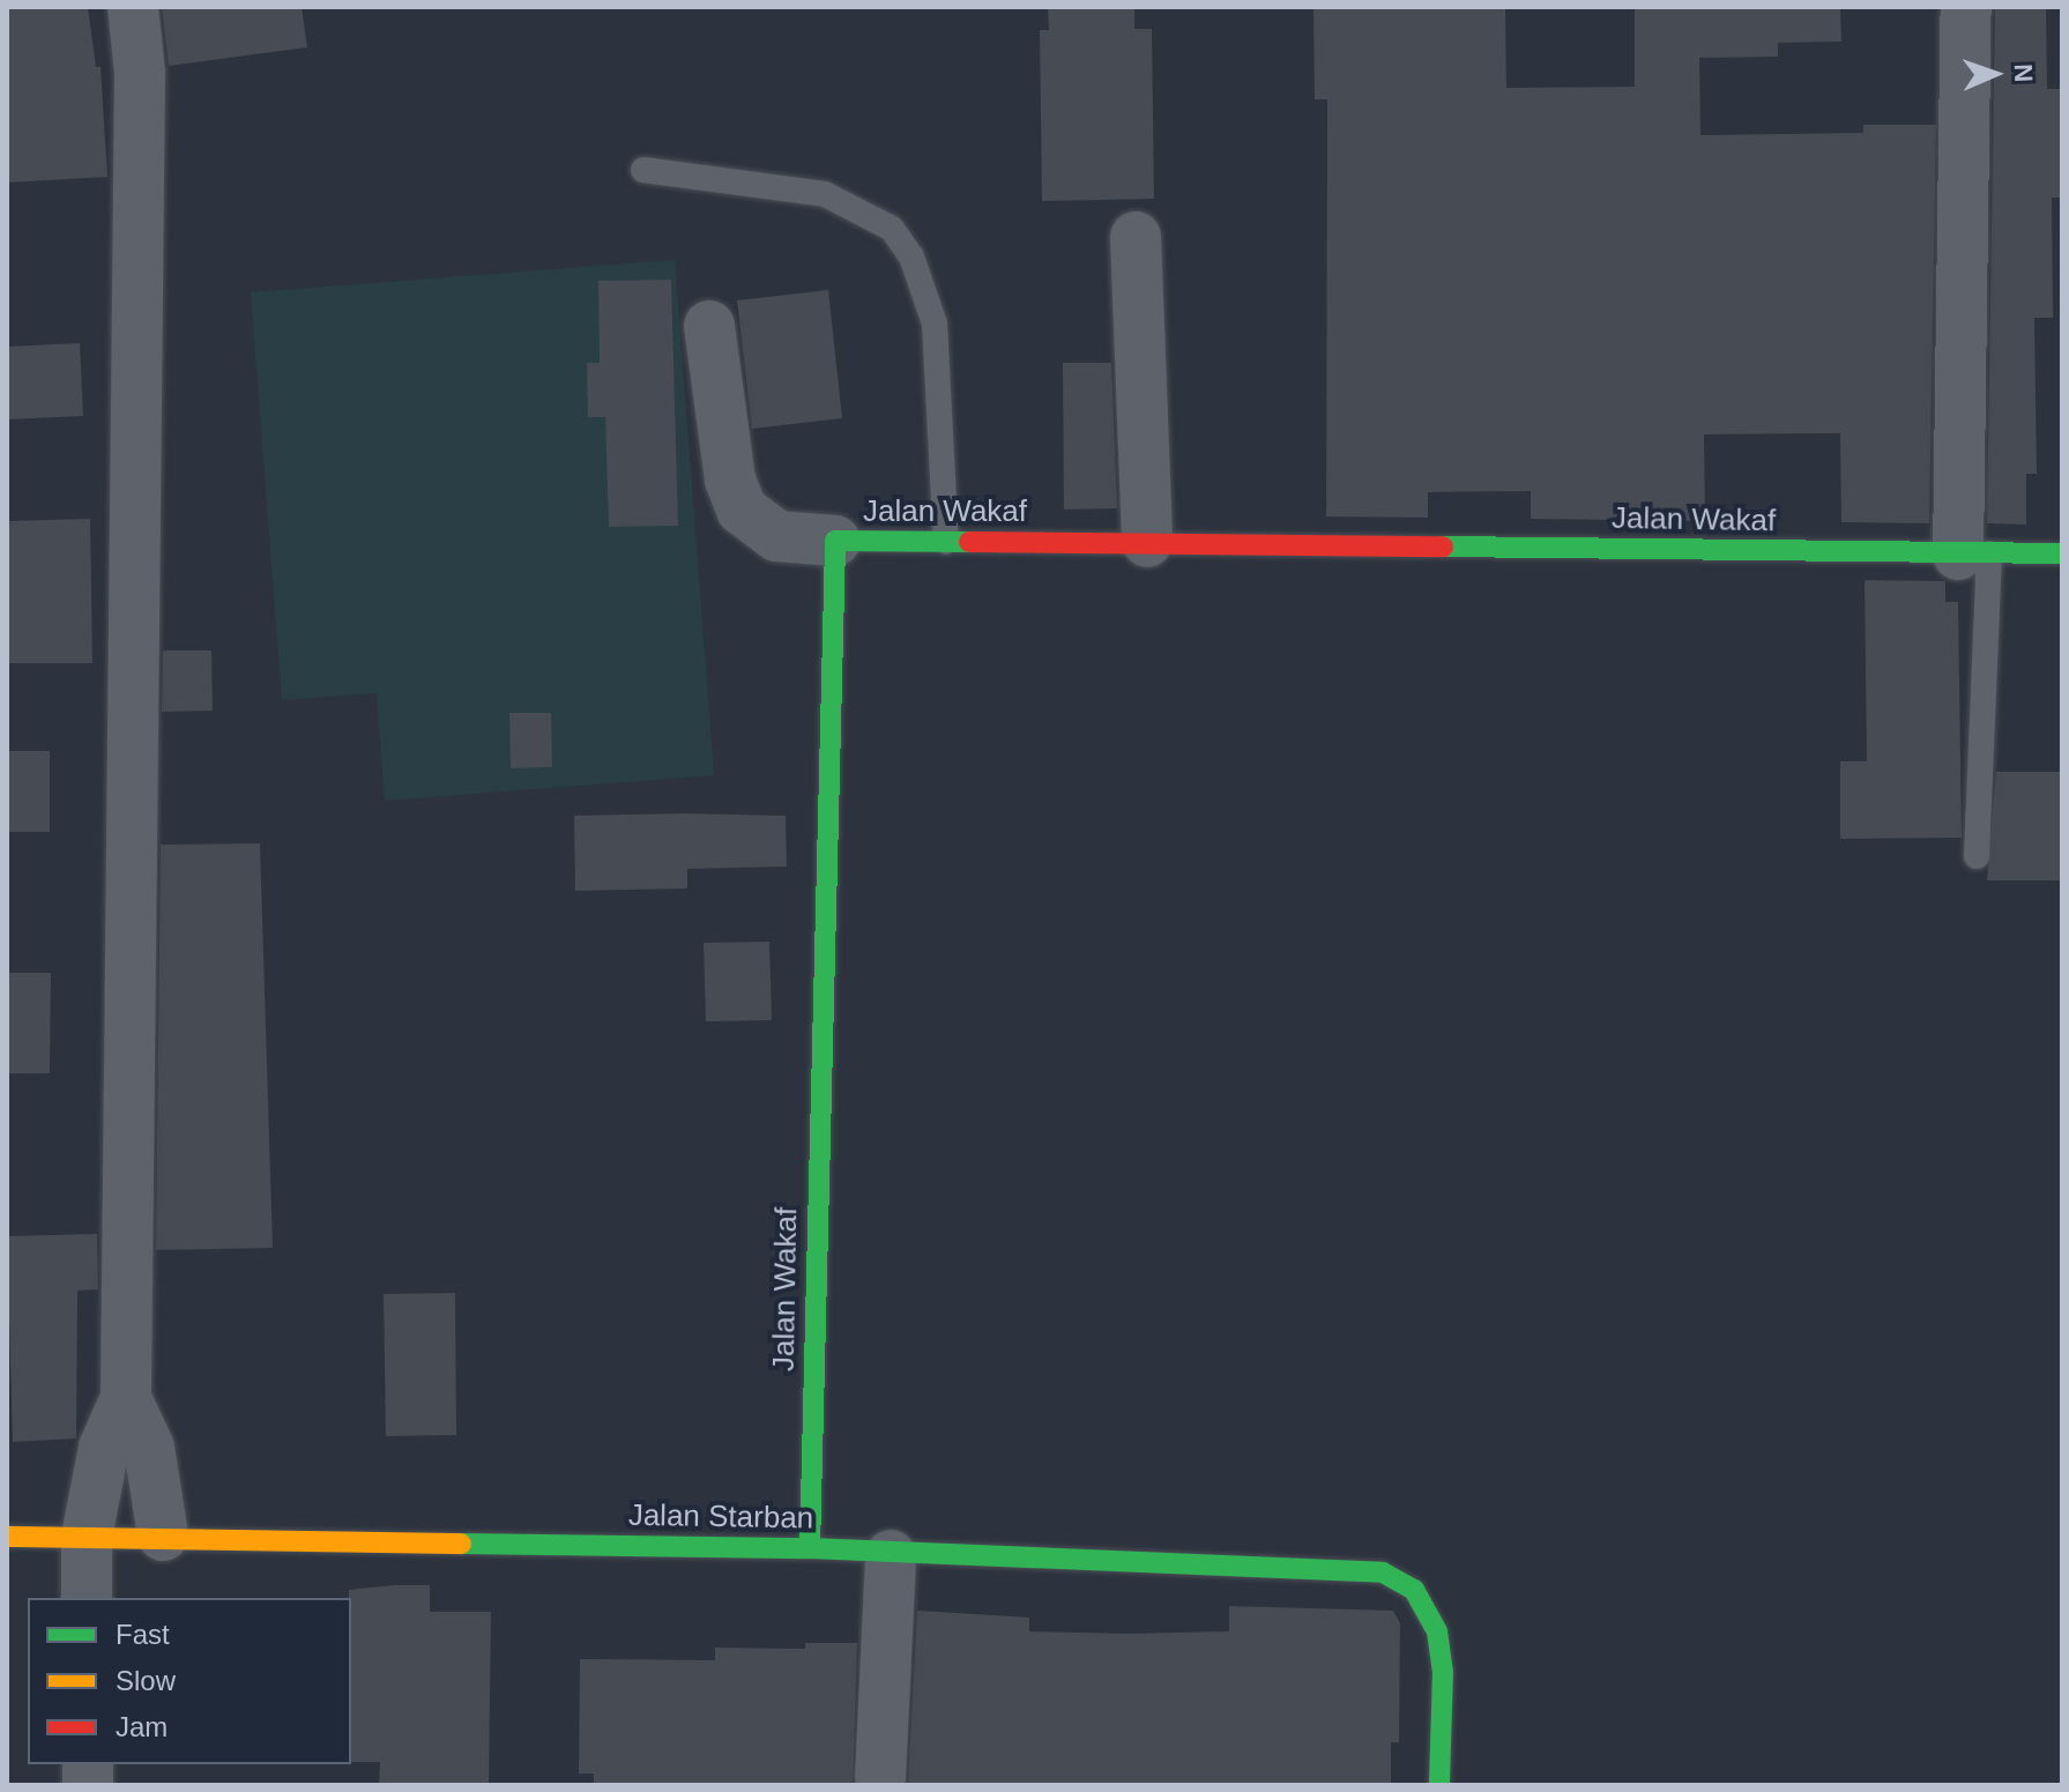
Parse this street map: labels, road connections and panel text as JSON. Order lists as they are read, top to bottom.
{
  "streets": {
    "street": ["Jalan Wakaf", "Jalan Starban"]
  },
  "crossings": [
    ["Jalan Wakaf", "Jalan Starban"]
  ],
  "legend": ["Fast", "Slow", "Jam"],
  "north": "right"
}
